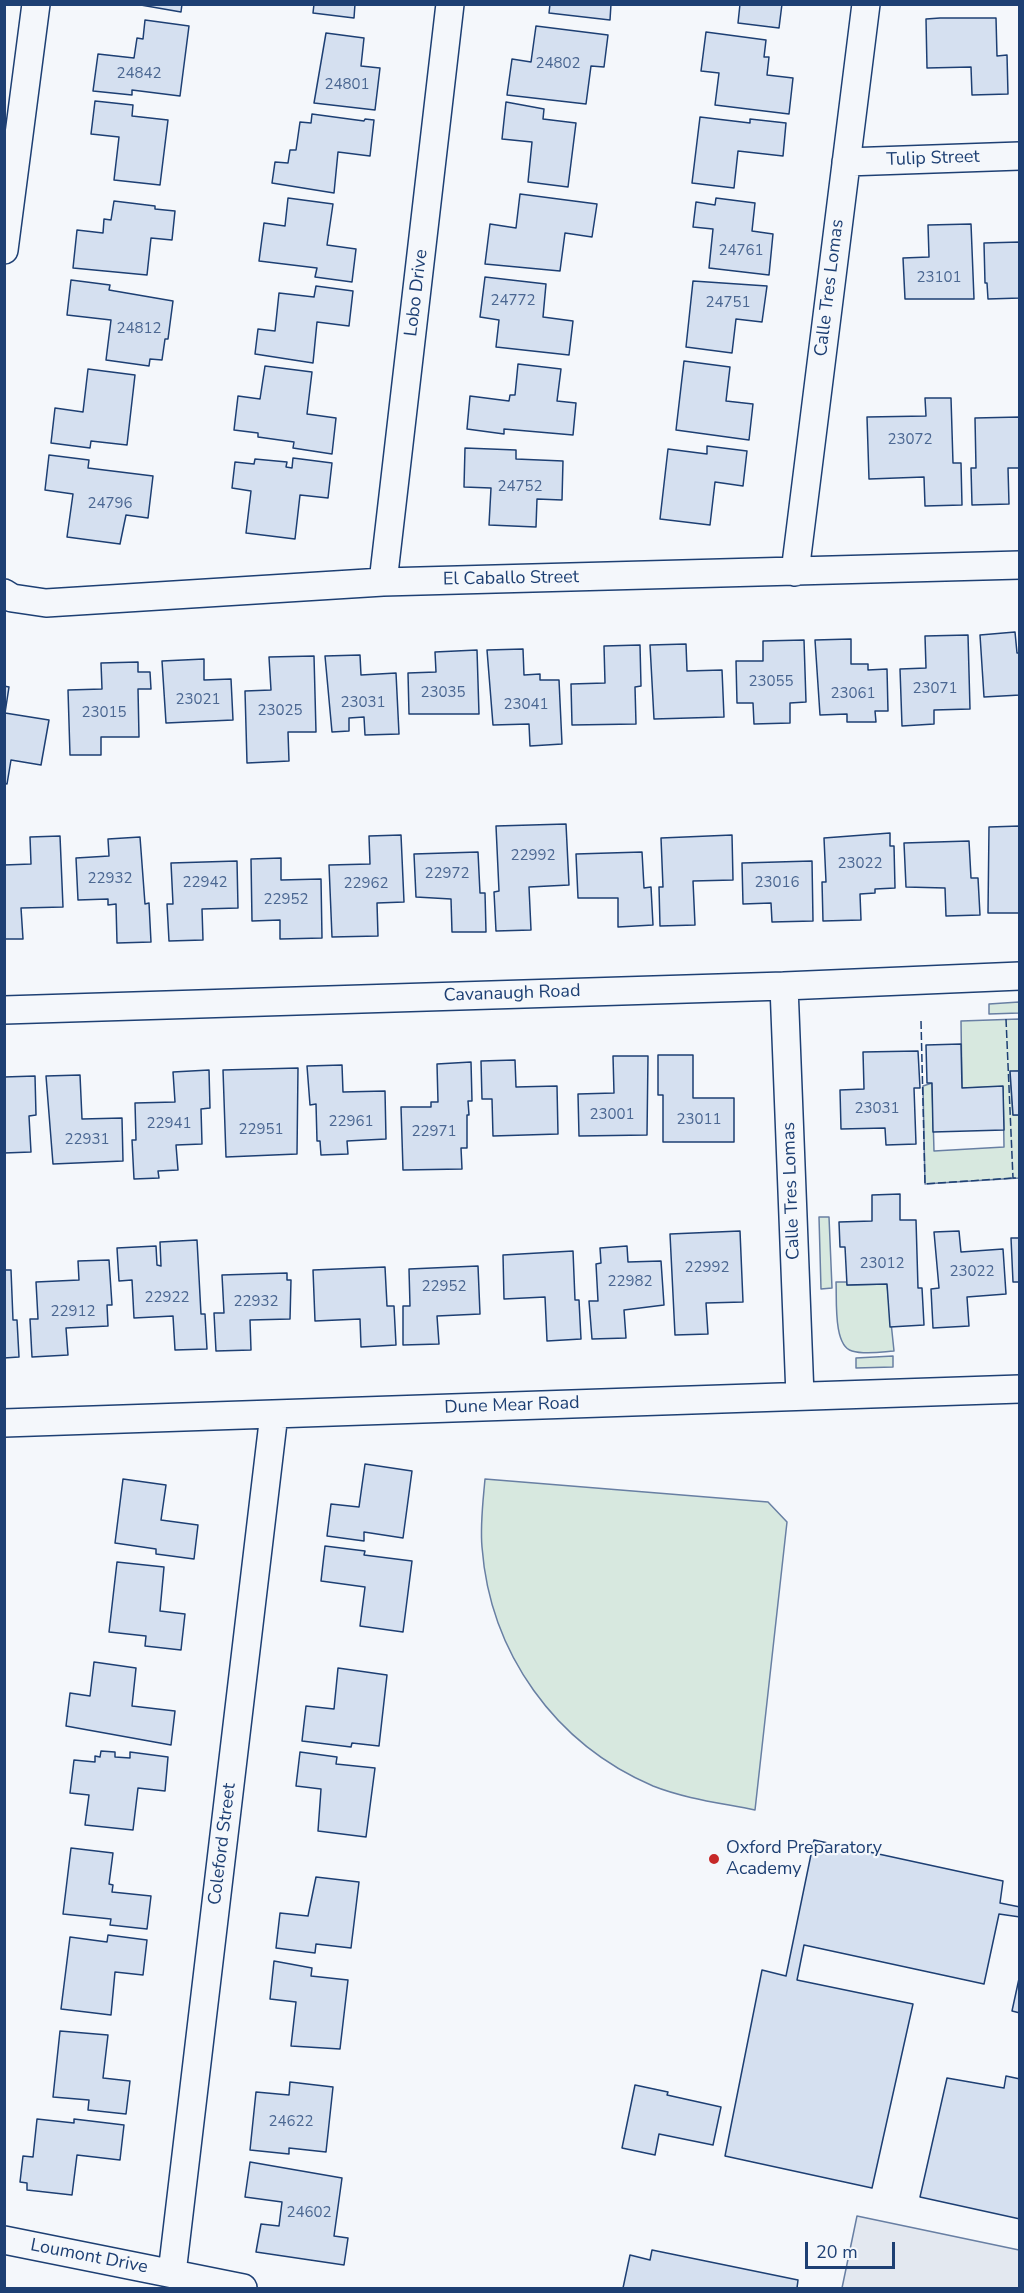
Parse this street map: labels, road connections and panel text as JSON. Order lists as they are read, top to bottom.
{
  "streets": {
    "street": [
      "Tulip Street",
      "Calle Tres Lomas",
      "Lobo Drive",
      "El Caballo Street",
      "Cavanaugh Road",
      "Dune Mear Road",
      "Coleford Street",
      "Loumont Drive"
    ]
  },
  "crossings": [
    ["Tulip Street", "Calle Tres Lomas"],
    ["Calle Tres Lomas", "El Caballo Street"],
    ["Calle Tres Lomas", "Cavanaugh Road"],
    ["Calle Tres Lomas", "Dune Mear Road"],
    ["Lobo Drive", "El Caballo Street"],
    ["Dune Mear Road", "Coleford Street"],
    ["Coleford Street", "Loumont Drive"]
  ],
  "places": ["Oxford Preparatory Academy"],
  "house_numbers": [
    "24802",
    "24842",
    "24801",
    "24761",
    "23101",
    "24772",
    "24751",
    "24812",
    "23072",
    "24752",
    "24796",
    "23055",
    "23071",
    "23035",
    "23061",
    "23021",
    "23031",
    "23041",
    "23025",
    "23015",
    "22992",
    "23022",
    "22972",
    "22932",
    "22942",
    "23016",
    "22962",
    "22952",
    "23031",
    "23001",
    "23011",
    "22961",
    "22941",
    "22951",
    "22971",
    "22931",
    "23012",
    "22992",
    "23022",
    "22982",
    "22952",
    "22922",
    "22932",
    "22912",
    "24622",
    "24602"
  ],
  "scale_bar": "20 m"
}
